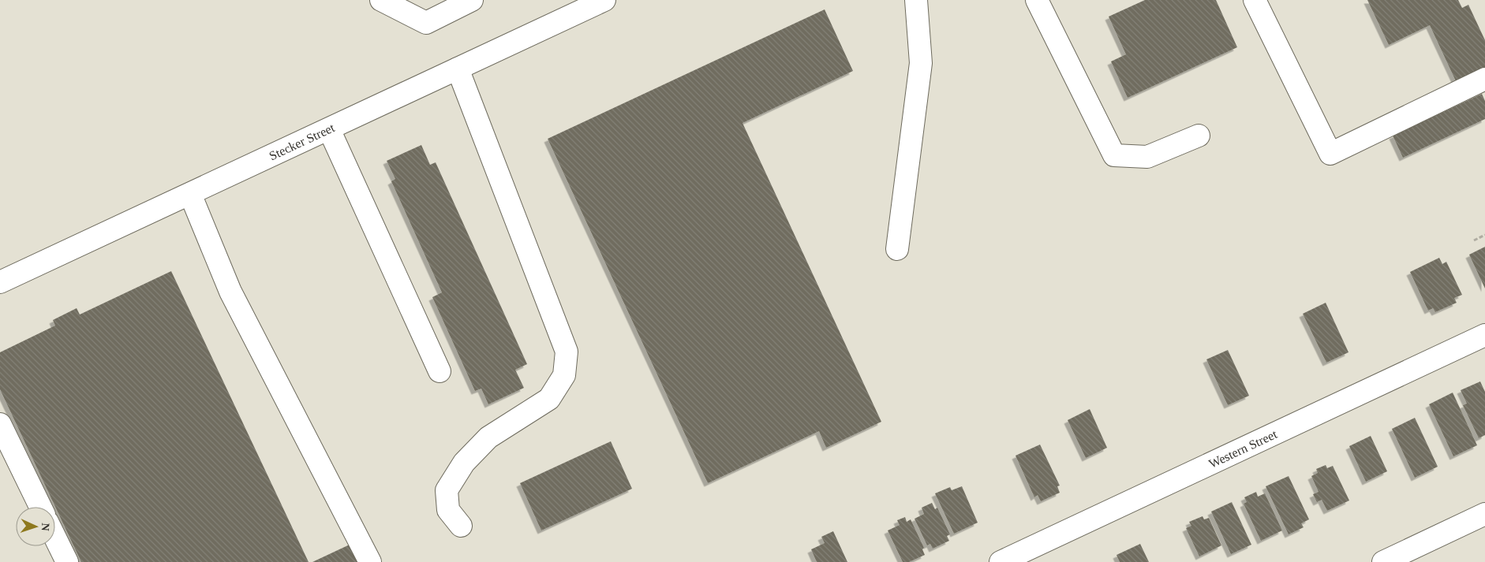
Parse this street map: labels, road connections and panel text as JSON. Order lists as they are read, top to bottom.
{
  "streets": {
    "street": ["Stecker Street", "Western Street"]
  },
  "north": "right"
}
